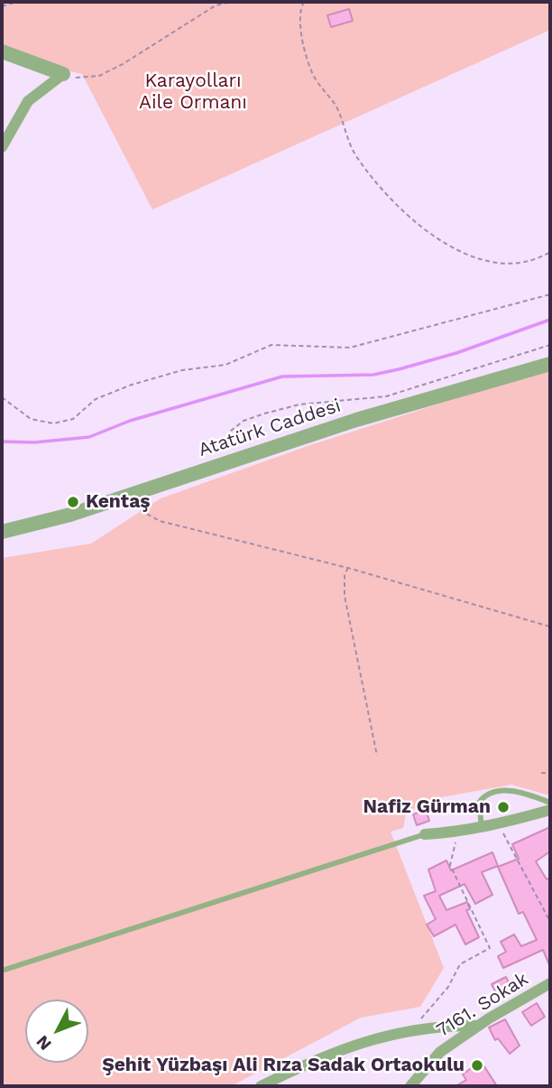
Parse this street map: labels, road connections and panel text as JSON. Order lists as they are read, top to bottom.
{
  "streets": {
    "street": ["Atatürk Caddesi", "7161. Sokak"]
  },
  "parks": ["Karayolları Aile Ormanı"],
  "places": ["Kentaş", "Nafiz Gürman", "Şehit Yüzbaşı Ali Rıza Sadak Ortaokulu"],
  "north": "bottom left"
}
